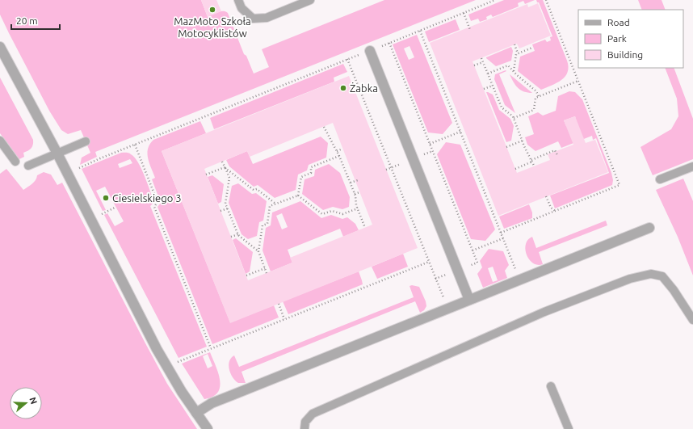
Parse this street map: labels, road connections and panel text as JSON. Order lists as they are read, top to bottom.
{
  "places": ["MazMoto Szkoła Motocyklistów", "Żabka", "Ciesielskiego 3"],
  "legend": ["Road", "Park", "Building"],
  "scale_bar": "20 m",
  "north": "right"
}
